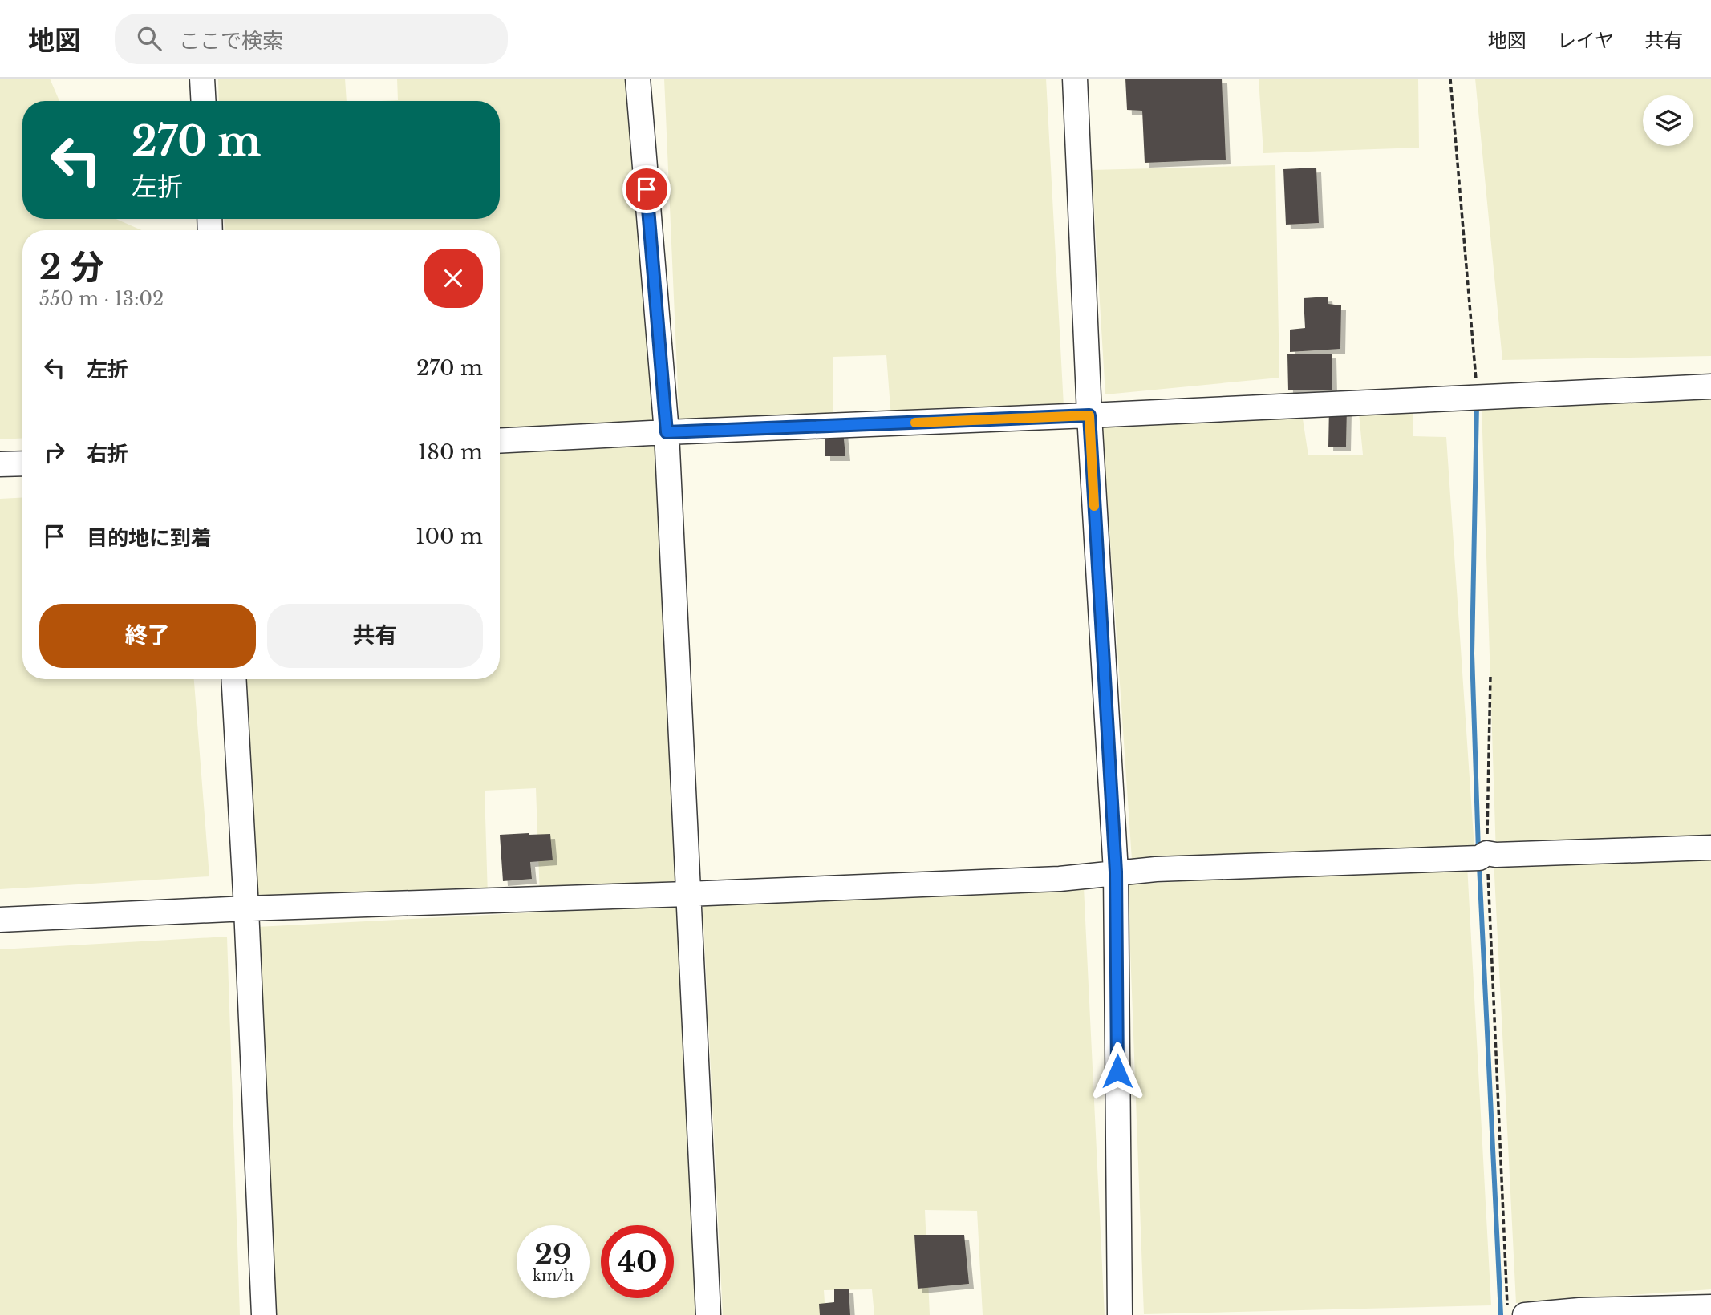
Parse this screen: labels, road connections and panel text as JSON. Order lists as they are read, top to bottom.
{
  "page": {
    "header": "地図",
    "search": "ここで検索",
    "nav": ["地図", "レイヤ", "共有"],
    "turn": ["270 m", "左折"],
    "heading": ["2 分", "550 m · 13:02"],
    "list": [
      {
        "name": "左折",
        "value": "270 m"
      },
      {
        "name": "右折",
        "value": "180 m"
      },
      {
        "name": "目的地に到着",
        "value": "100 m"
      }
    ],
    "buttons": ["終了", "共有"],
    "speed": "29 km/h",
    "limit": "40"
  }
}
